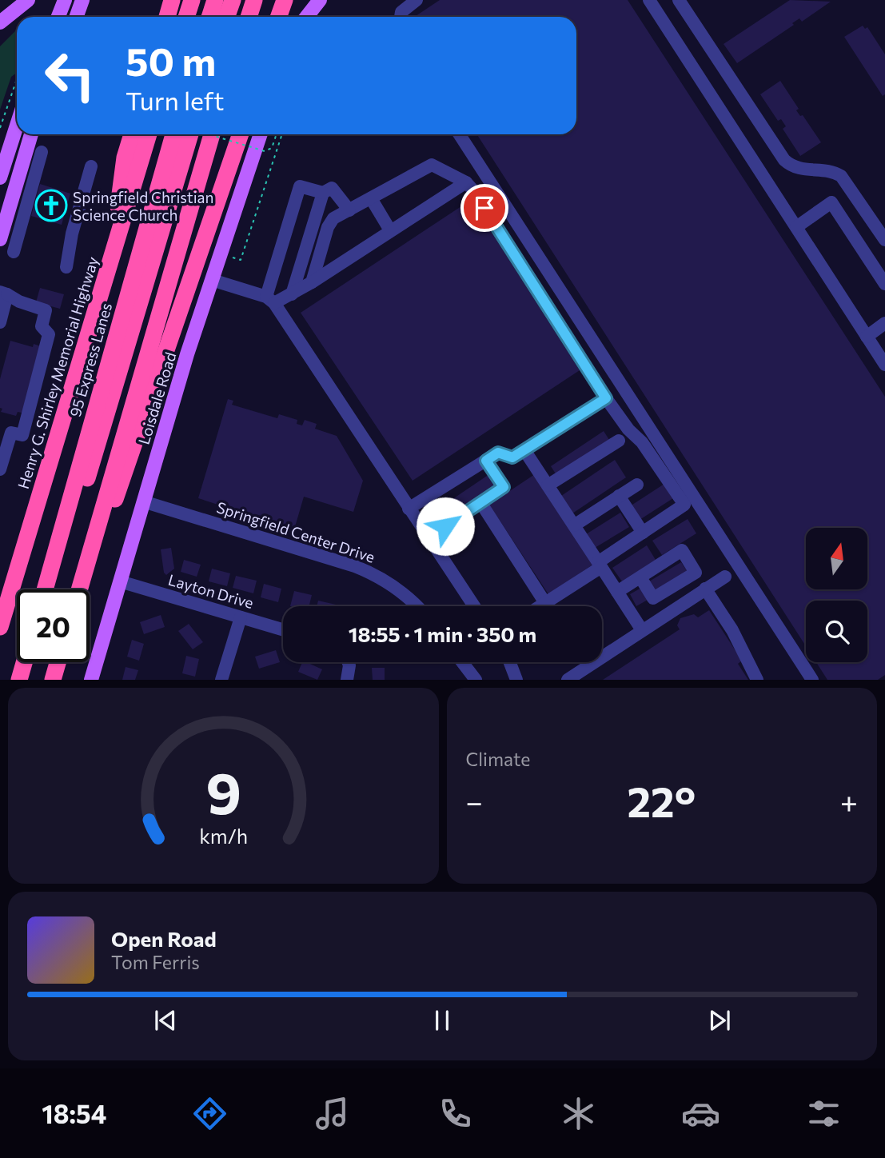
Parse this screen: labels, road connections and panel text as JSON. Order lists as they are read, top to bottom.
{
  "streets": {
    "highway": ["95 Express Lanes", "Henry G. Shirley Memorial Highway"],
    "main road": ["Loisdale Road"],
    "street": ["Springfield Center Drive", "Layton Drive"]
  },
  "crossings": [
    ["Loisdale Road", "Springfield Center Drive"],
    ["Loisdale Road", "Layton Drive"]
  ],
  "places": {
    "church": ["Springfield Christian Science Church"]
  },
  "north": "top",
  "page": {
    "turn": ["50 m", "Turn left"],
    "limit": "20",
    "trip": "18:55 · 1 min · 350 m",
    "tile": "Climate",
    "heat": ["−", "22°", "+"],
    "song": ["Open Road", "Tom Ferris"],
    "tabs": "18:54",
    "gauge": ["9", "km/h"]
  }
}
